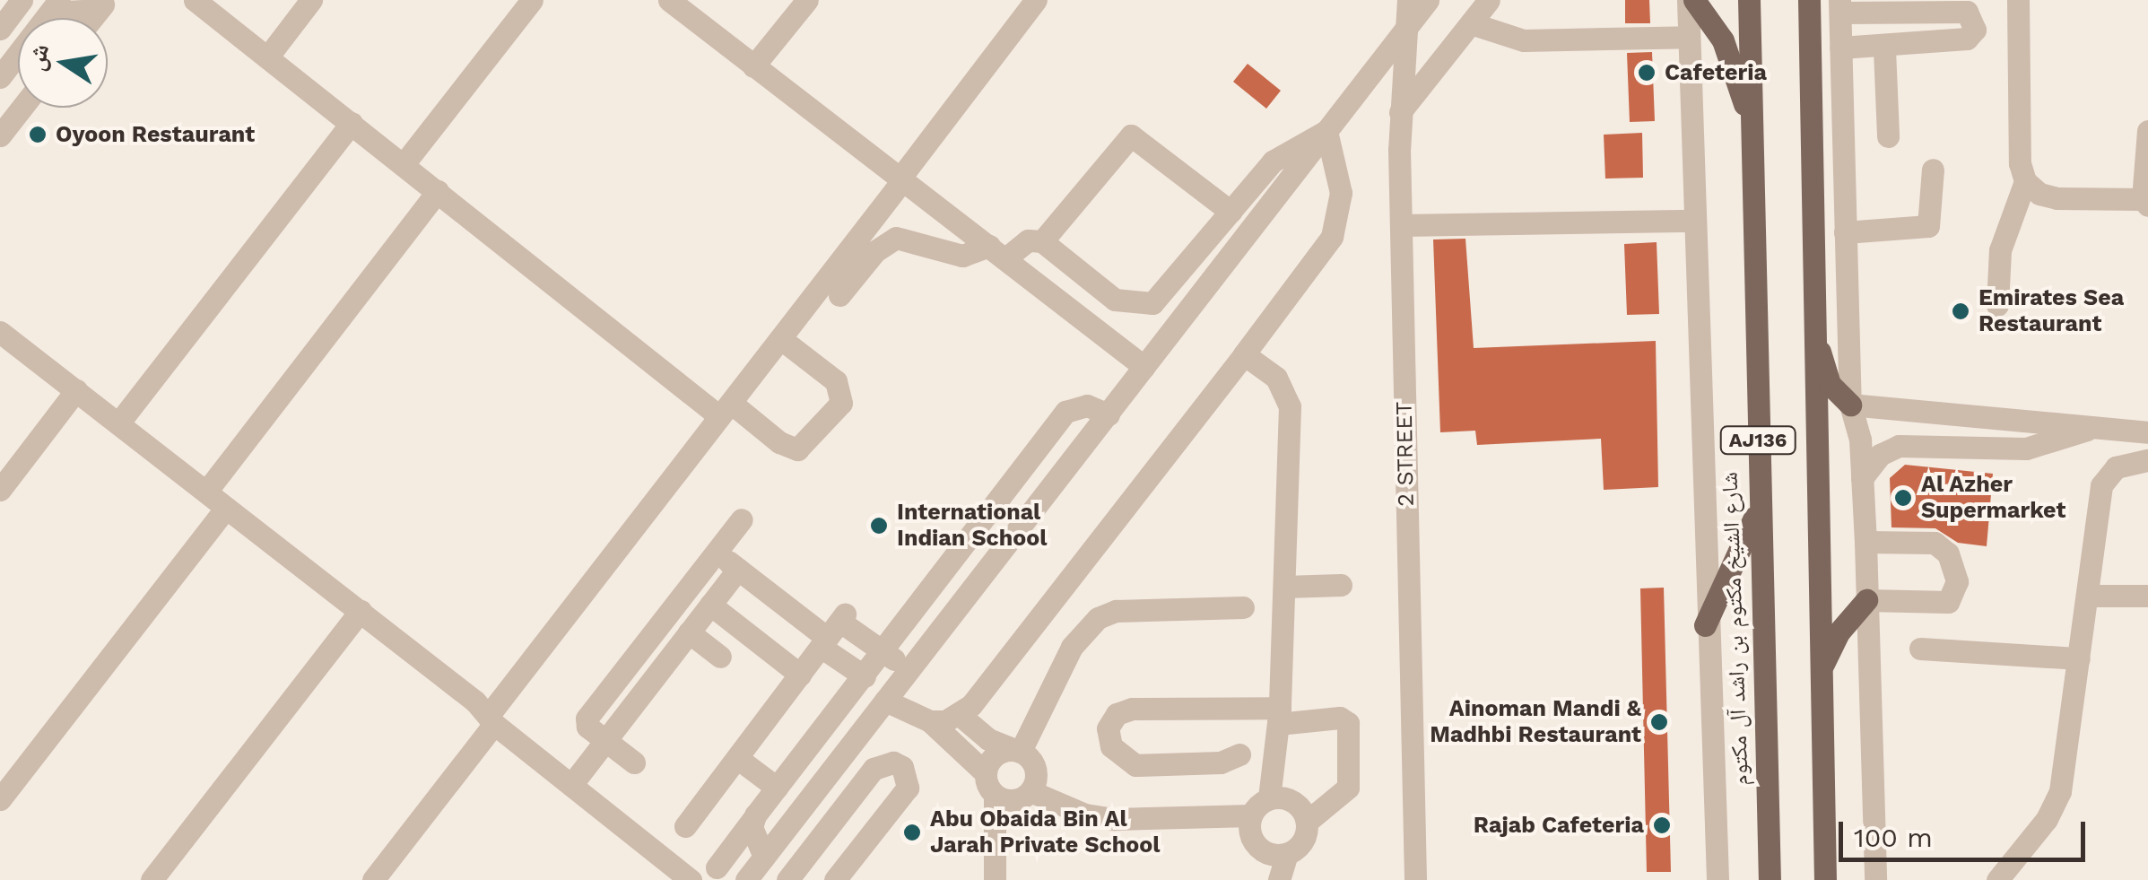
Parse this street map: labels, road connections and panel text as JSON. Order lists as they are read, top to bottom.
{
  "streets": {
    "main road": ["AJ136", "شارع الشيخ مكتوم بن راشد آل مكتوم"],
    "street": ["2 STREET"]
  },
  "places": [
    "Cafeteria",
    "Oyoon Restaurant",
    "Emirates Sea Restaurant",
    "Al Azher Supermarket",
    "International Indian School",
    "Ainoman Mandi & Madhbi Restaurant",
    "Rajab Cafeteria",
    "Abu Obaida Bin Al Jarah Private School"
  ],
  "scale_bar": "100 m",
  "north": "left"
}
